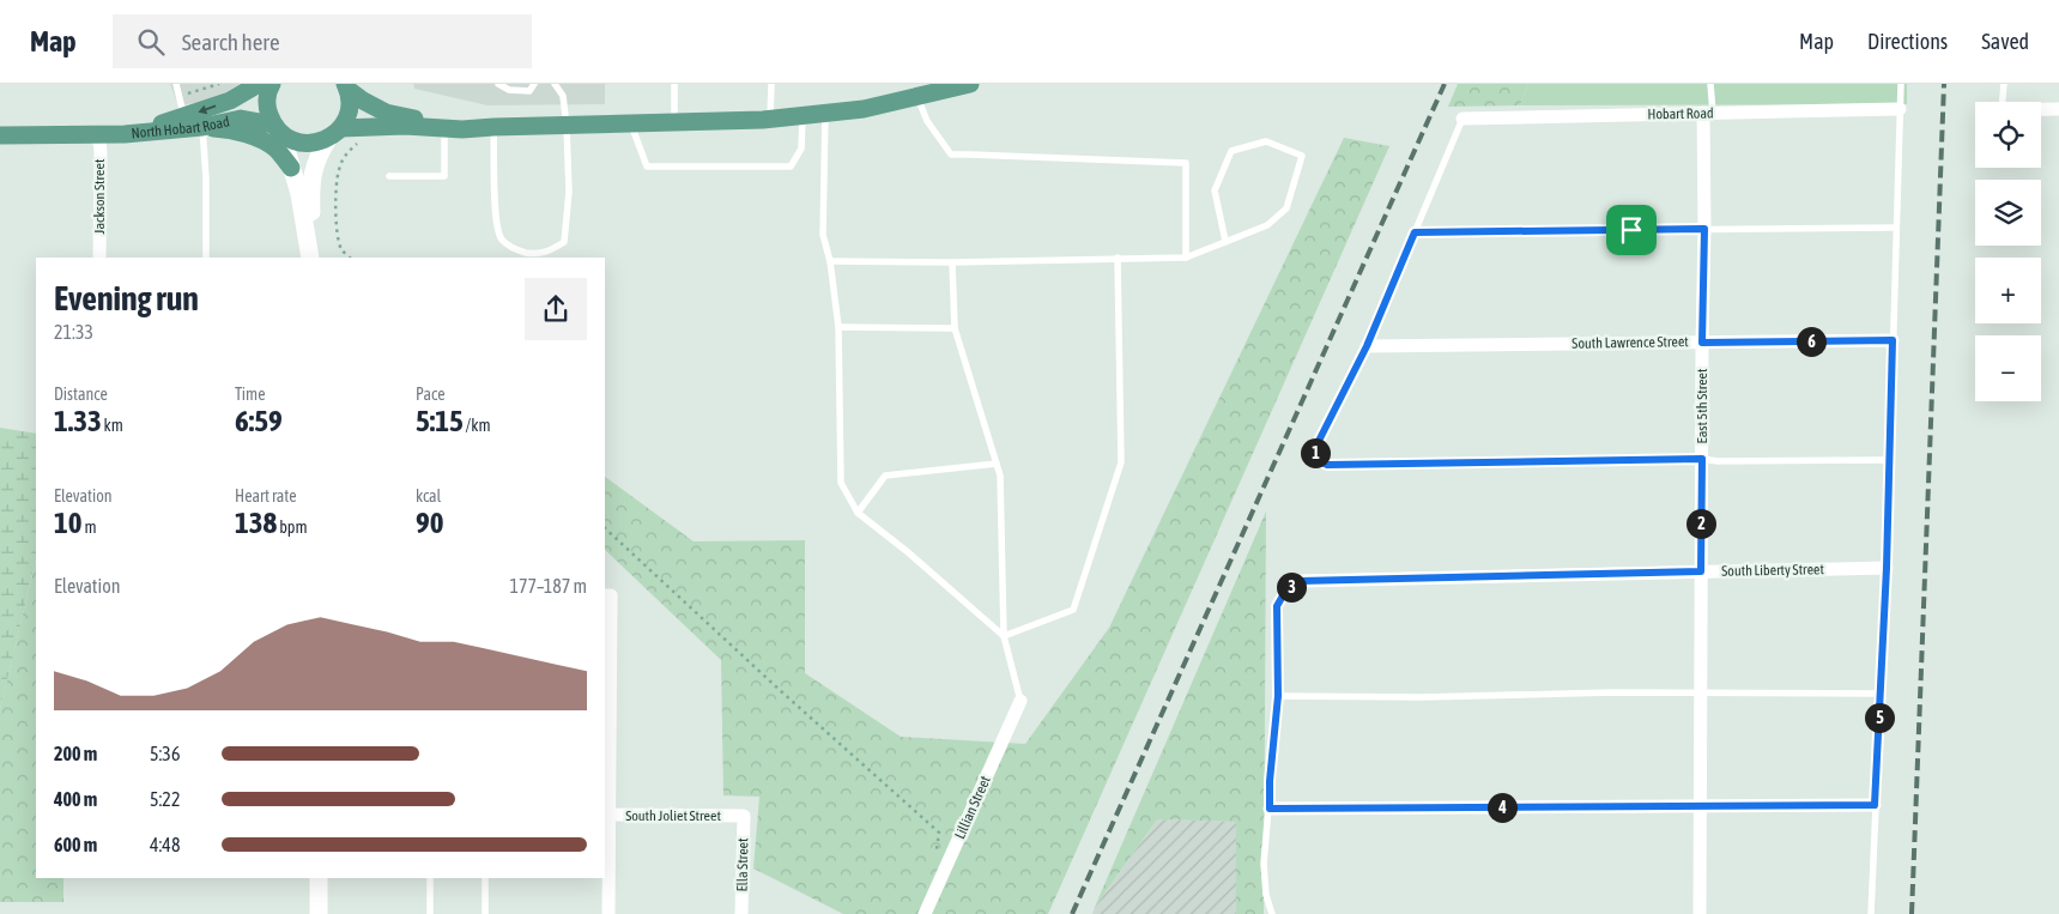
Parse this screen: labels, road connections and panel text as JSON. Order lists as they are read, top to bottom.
{
  "streets": {
    "main road": ["North Hobart Road"],
    "street": [
      "Hobart Road",
      "Jackson Street",
      "South Lawrence Street",
      "East 5th Street",
      "South Liberty Street",
      "Lillian Street",
      "South Joliet Street",
      "Ella Street"
    ]
  },
  "crossings": [
    ["Hobart Road", "East 5th Street"],
    ["North Hobart Road", "Jackson Street"],
    ["South Lawrence Street", "East 5th Street"],
    ["East 5th Street", "South Liberty Street"],
    ["South Joliet Street", "Ella Street"]
  ],
  "page": {
    "header": "Map",
    "search": "Search here",
    "nav": ["Map", "Directions", "Saved"],
    "map_buttons": ["+", "−"],
    "heading": ["Evening run", "21:33"],
    "pins": [
      "6",
      "1",
      "2",
      "3",
      "5",
      "4"
    ],
    "stats": [
      ["Distance", "1.33 km"],
      ["Time", "6:59"],
      ["Pace", "5:15 /km"],
      ["Elevation", "10 m"],
      ["Heart rate", "138 bpm"],
      ["kcal", "90"]
    ],
    "chart": ["Elevation", "177–187 m"],
    "list": [
      {
        "name": "200 m",
        "note": "5:36"
      },
      {
        "name": "400 m",
        "note": "5:22"
      },
      {
        "name": "600 m",
        "note": "4:48"
      }
    ]
  }
}
